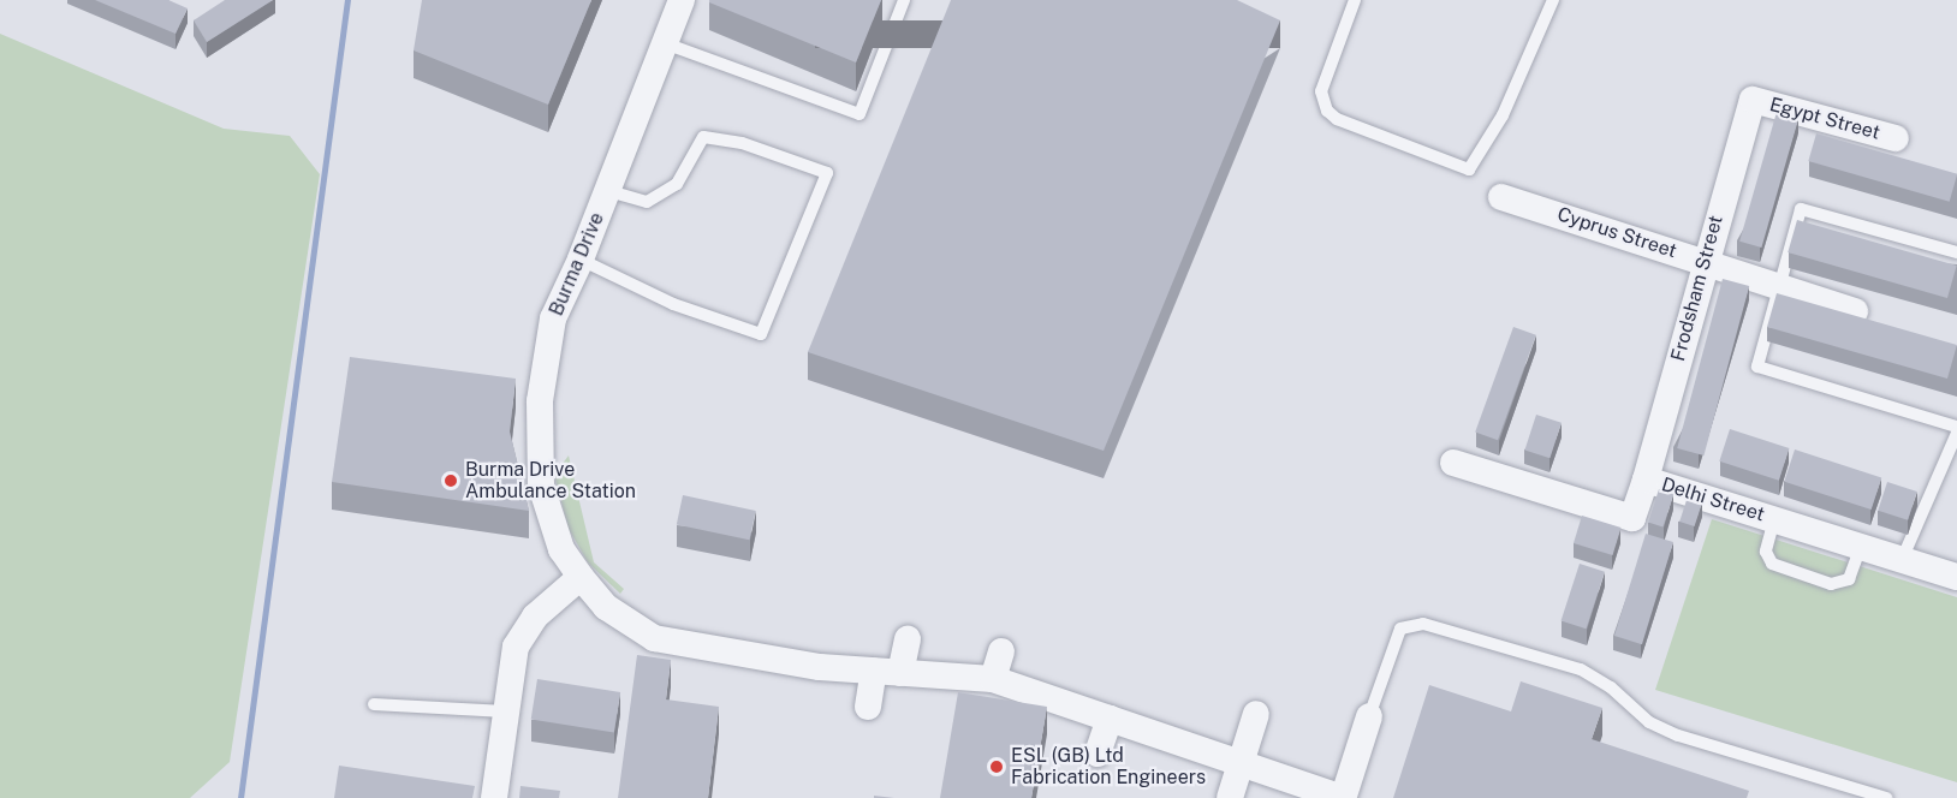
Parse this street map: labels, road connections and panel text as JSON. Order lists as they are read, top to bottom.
{
  "streets": {
    "street": [
      "Egypt Street",
      "Cyprus Street",
      "Burma Drive",
      "Frodsham Street",
      "Delhi Street"
    ]
  },
  "crossings": [
    ["Egypt Street", "Frodsham Street"],
    ["Cyprus Street", "Frodsham Street"],
    ["Frodsham Street", "Delhi Street"]
  ],
  "places": ["Burma Drive Ambulance Station", "ESL (GB) Ltd Fabrication Engineers"]
}
